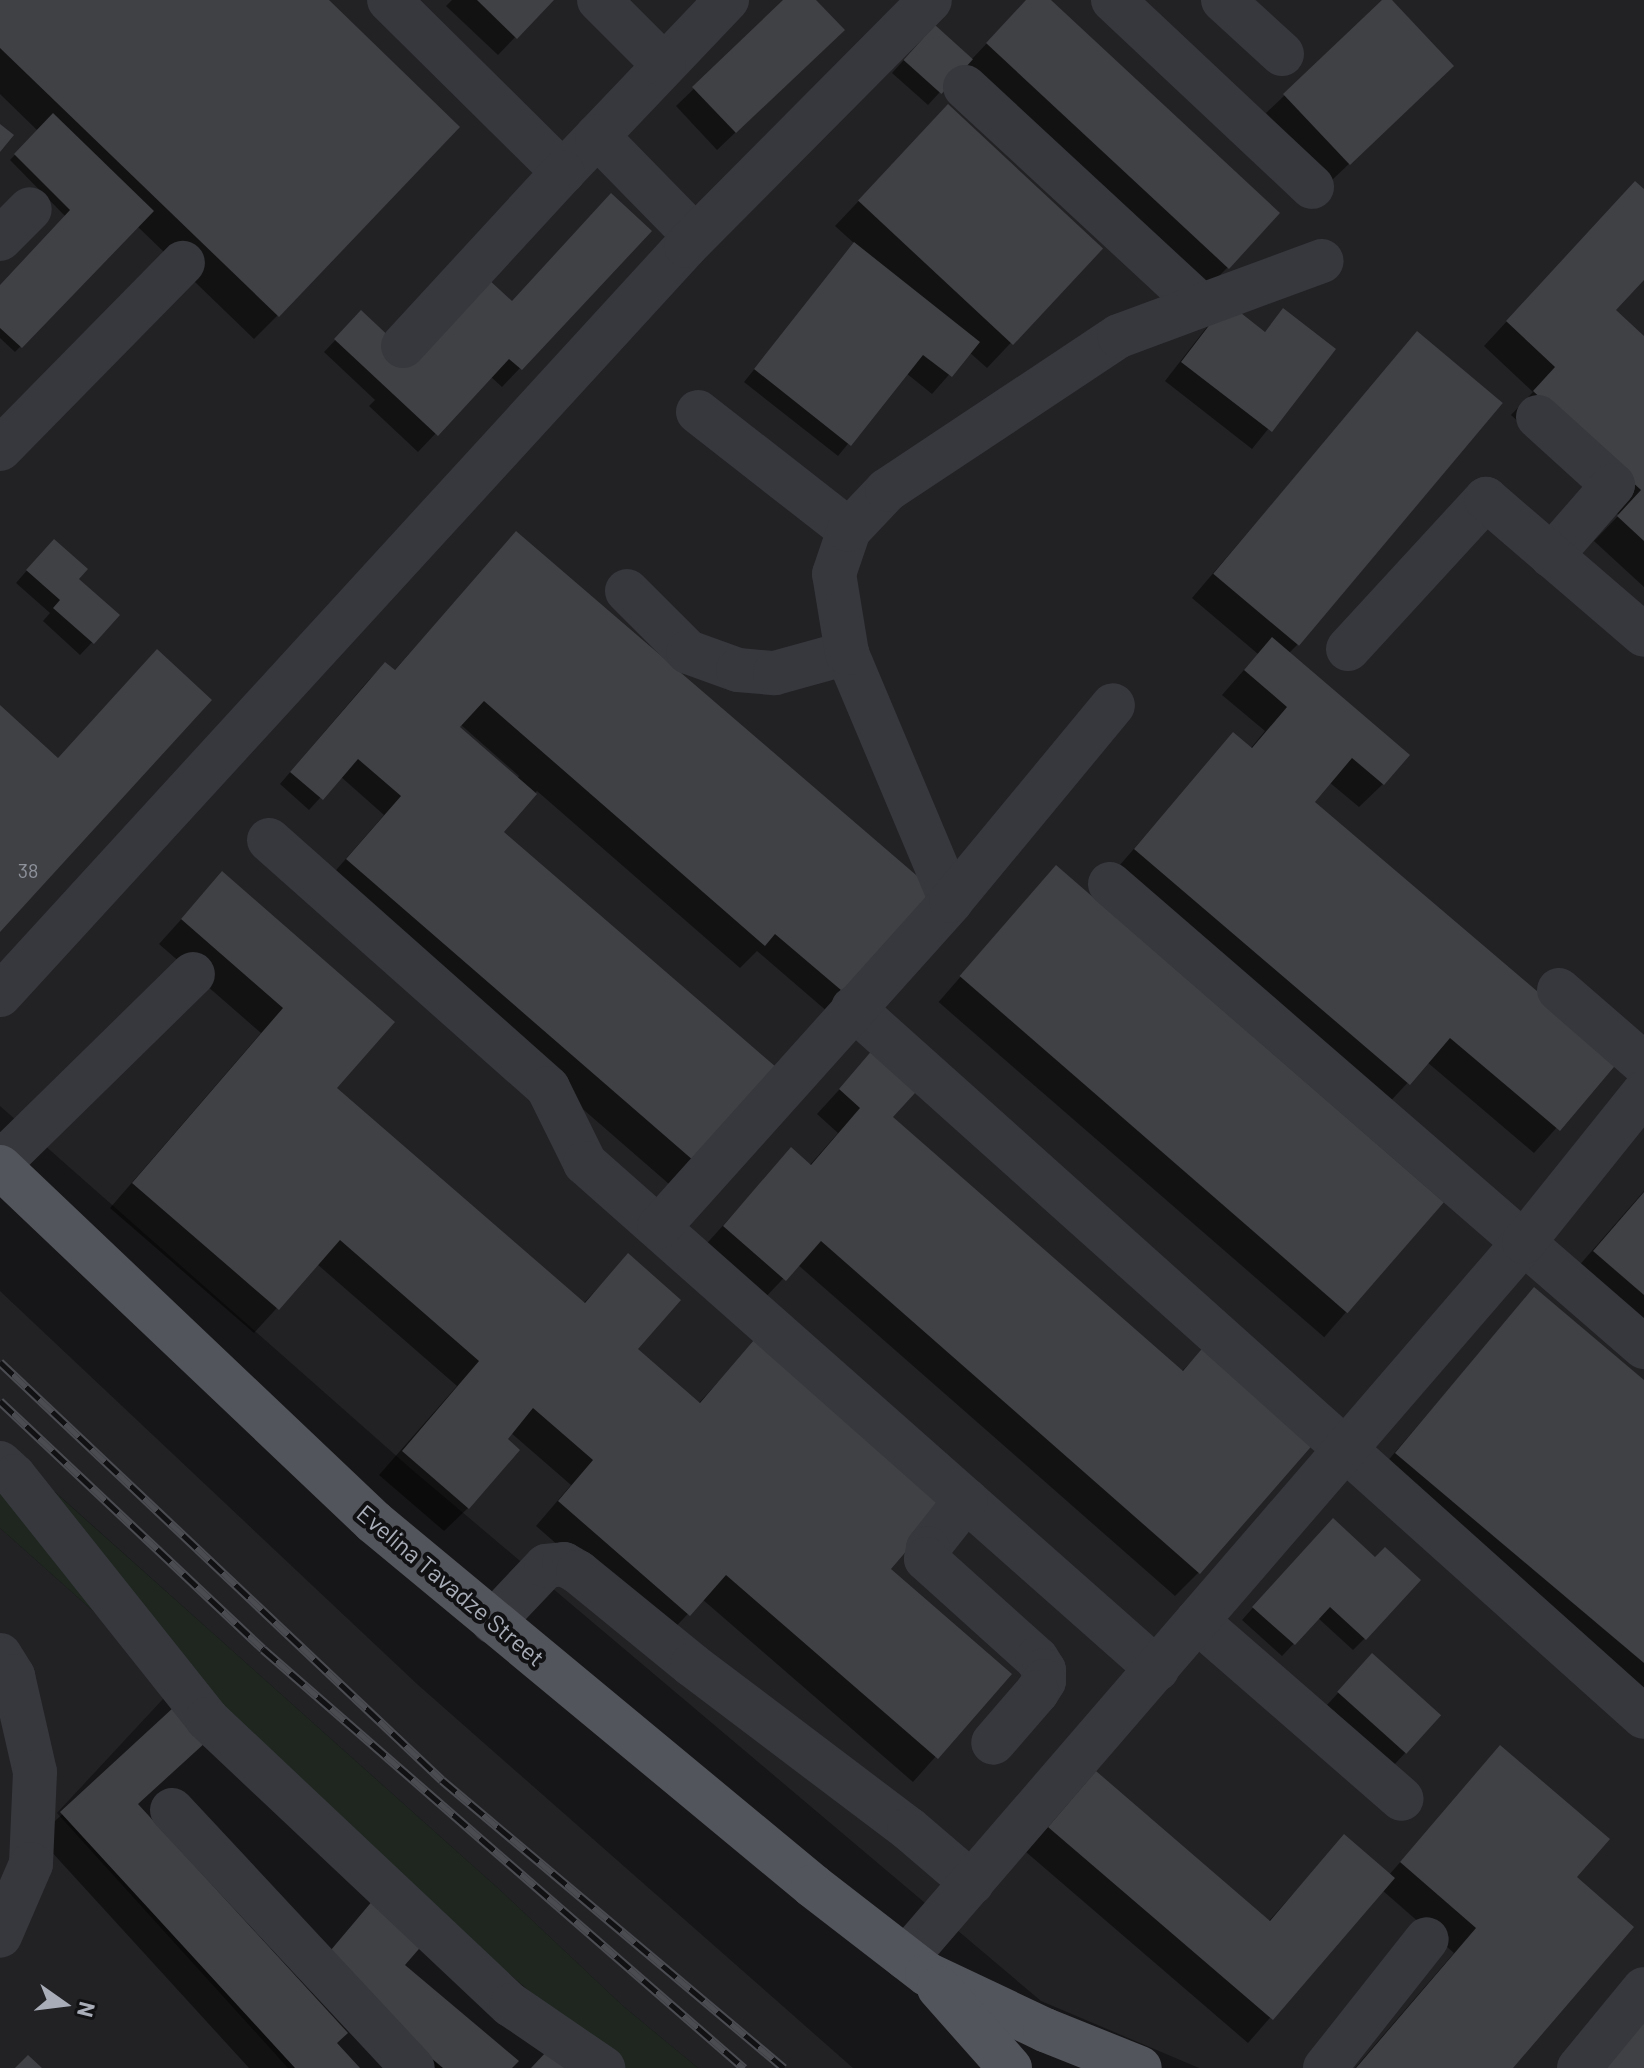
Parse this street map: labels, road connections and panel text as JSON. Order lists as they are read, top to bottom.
{
  "streets": {
    "main road": ["Evelina Tavadze Street"]
  },
  "house_numbers": ["38"],
  "north": "right"
}
